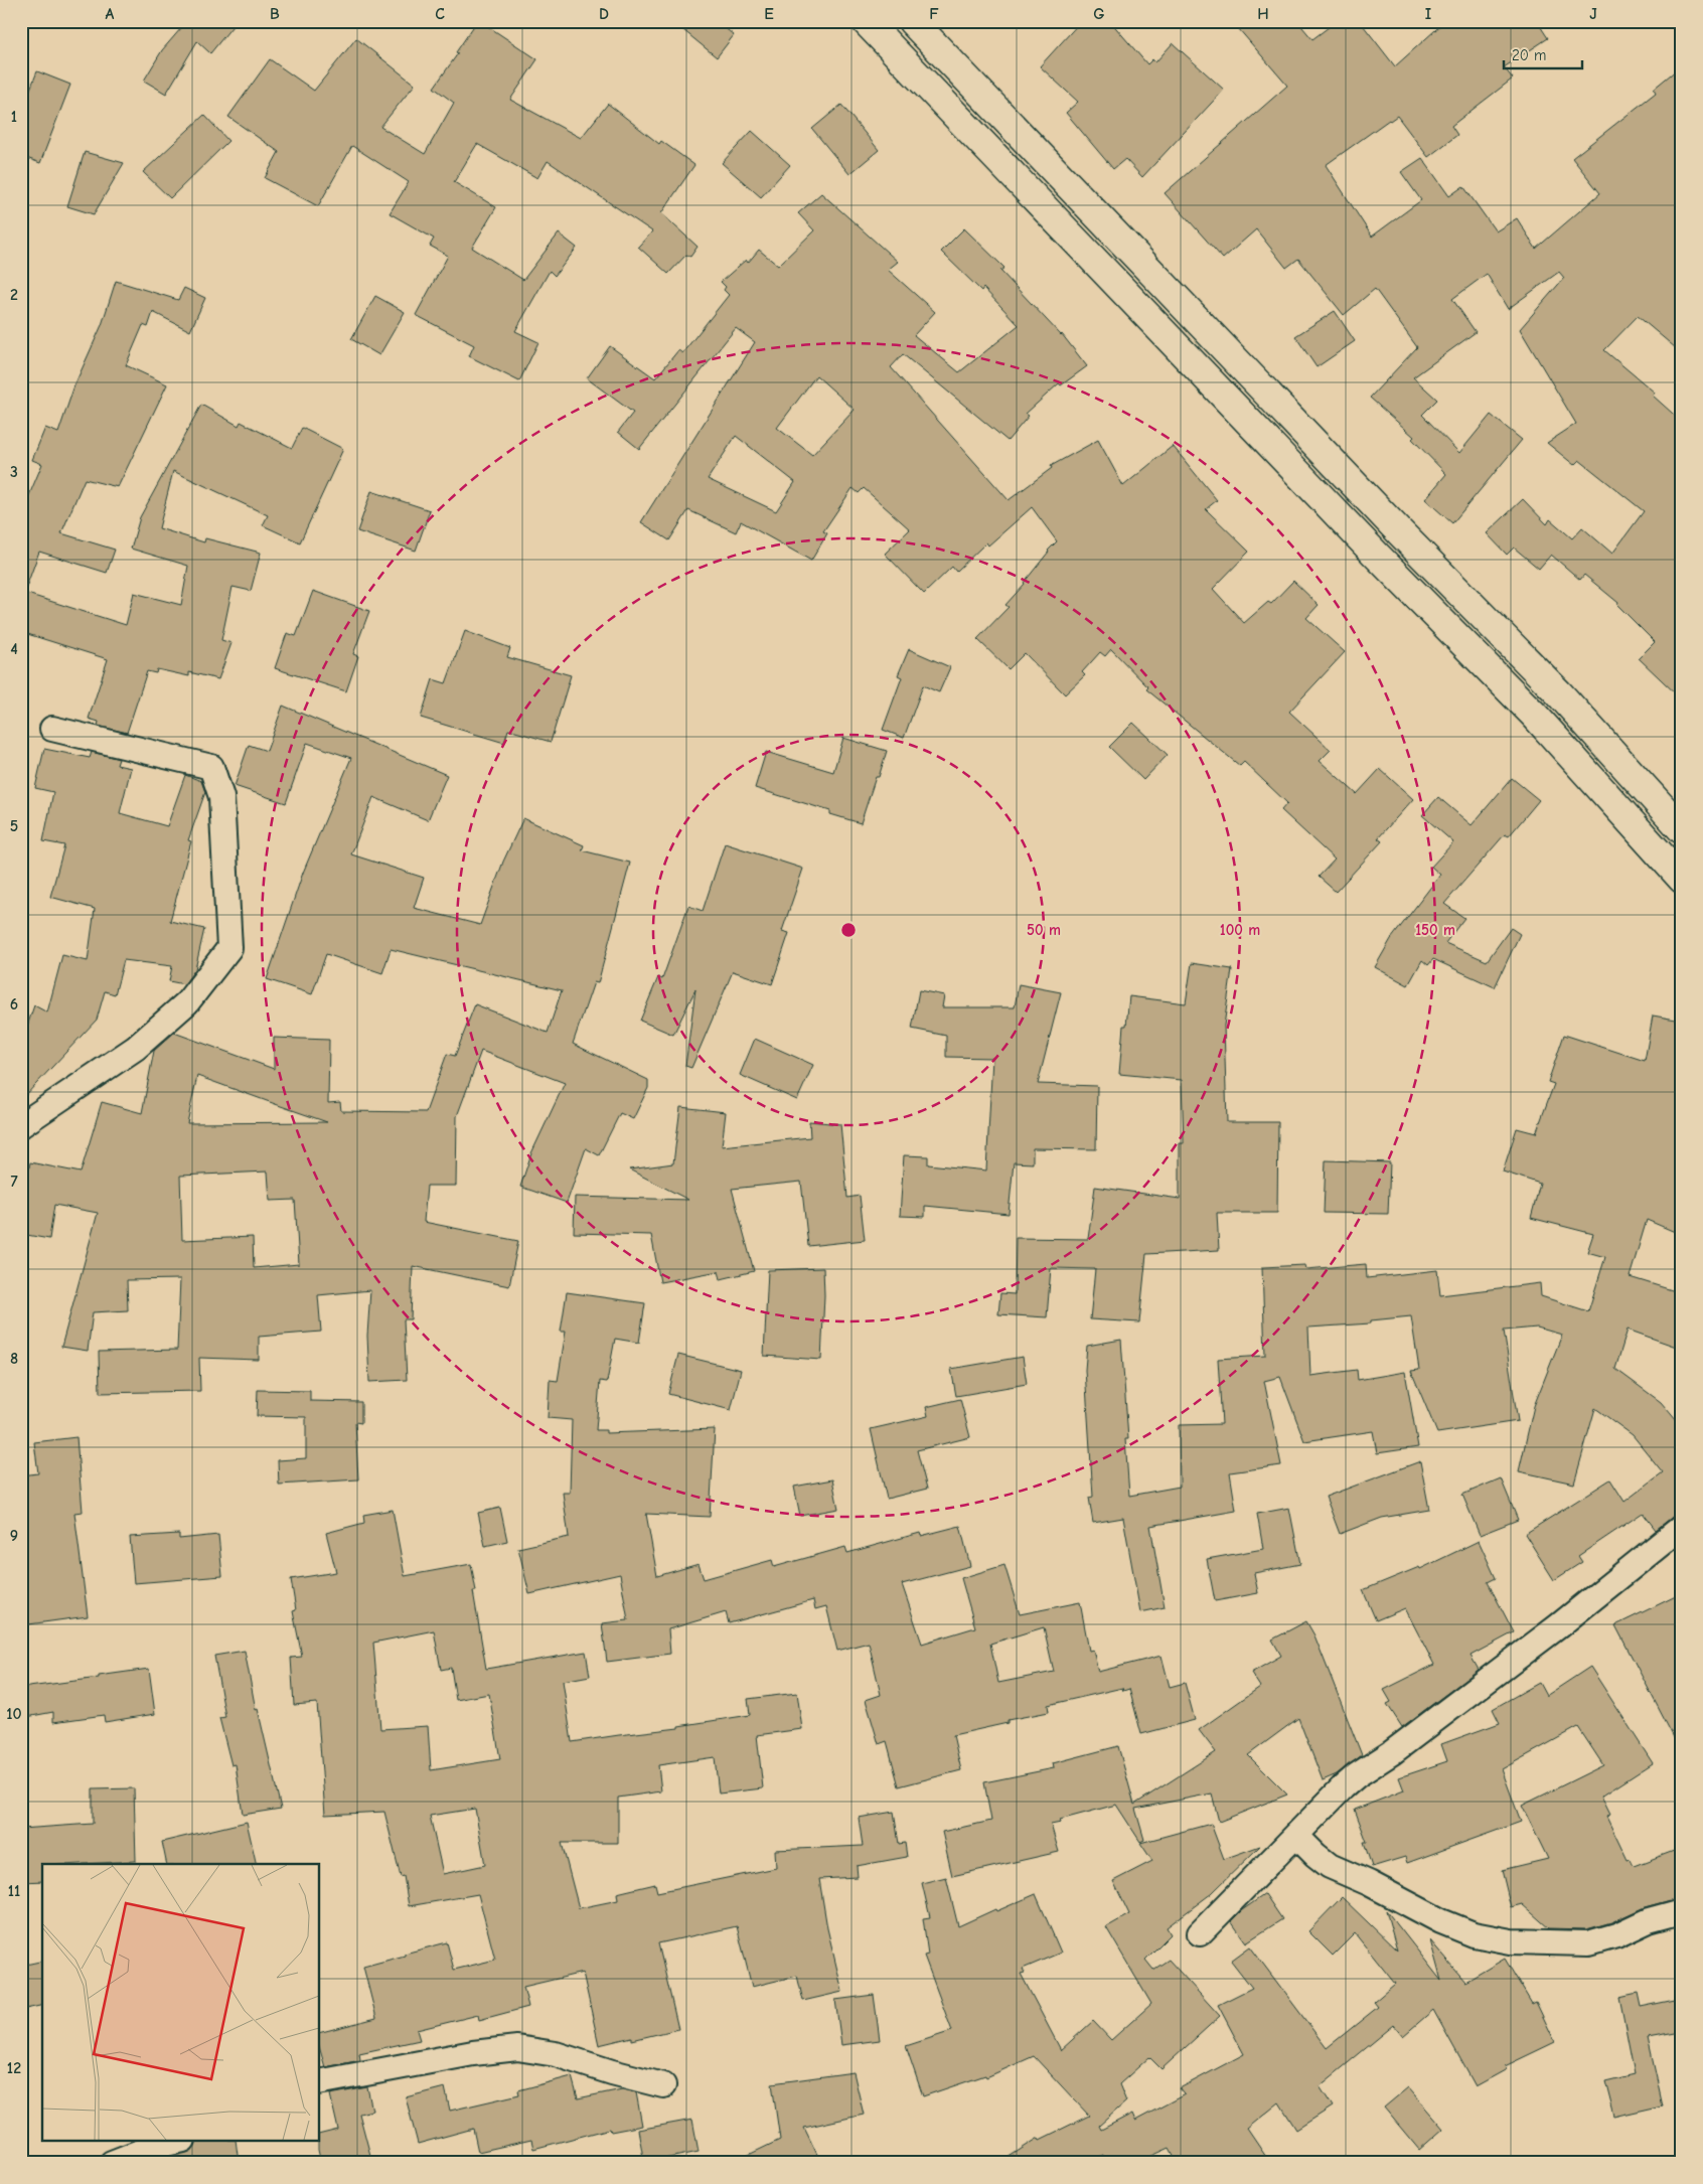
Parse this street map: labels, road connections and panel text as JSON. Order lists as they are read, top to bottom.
{
  "scale_bar": "20 m",
  "grid": {
    "columns": [
      "A",
      "B",
      "C",
      "D",
      "E",
      "F",
      "G",
      "H",
      "I",
      "J"
    ],
    "rows": [
      "1",
      "2",
      "3",
      "4",
      "5",
      "6",
      "7",
      "8",
      "9",
      "10",
      "11",
      "12"
    ]
  },
  "rings": ["50 m", "100 m", "150 m"]
}
